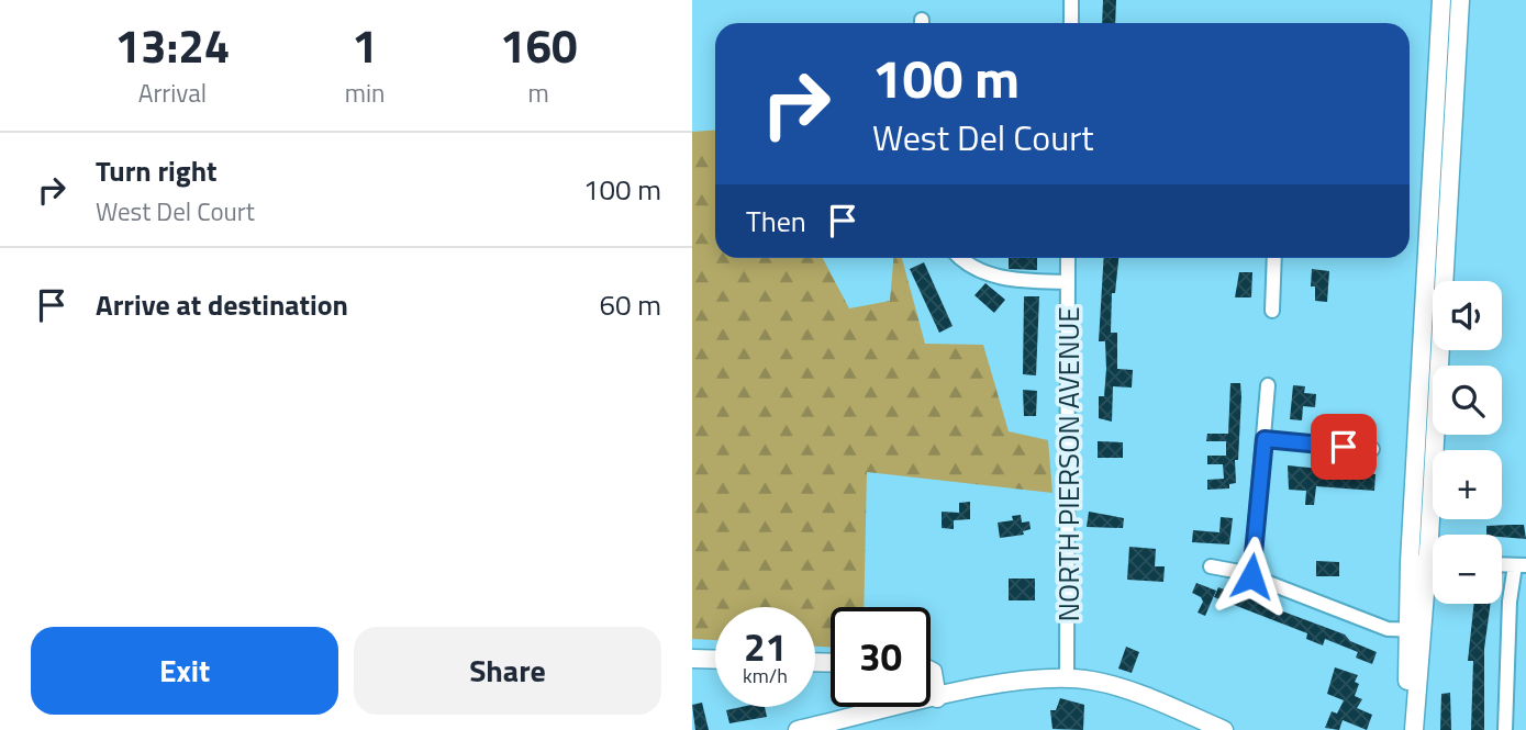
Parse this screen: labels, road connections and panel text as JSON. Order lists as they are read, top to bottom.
{
  "streets": {
    "street": ["NORTH PIERSON AVENUE"]
  },
  "page": {
    "eta": [
      "13:24",
      "Arrival",
      "1",
      "min",
      "160",
      "m"
    ],
    "turn": ["100 m", "West Del Court"],
    "list": [
      {
        "name": "Turn right",
        "note": "West Del Court",
        "value": "100 m"
      },
      {
        "name": "Arrive at destination",
        "value": "60 m"
      }
    ],
    "then": "Then",
    "map_buttons": ["+", "−"],
    "speed": "21 km/h",
    "limit": "30",
    "buttons": ["Exit", "Share"]
  }
}
